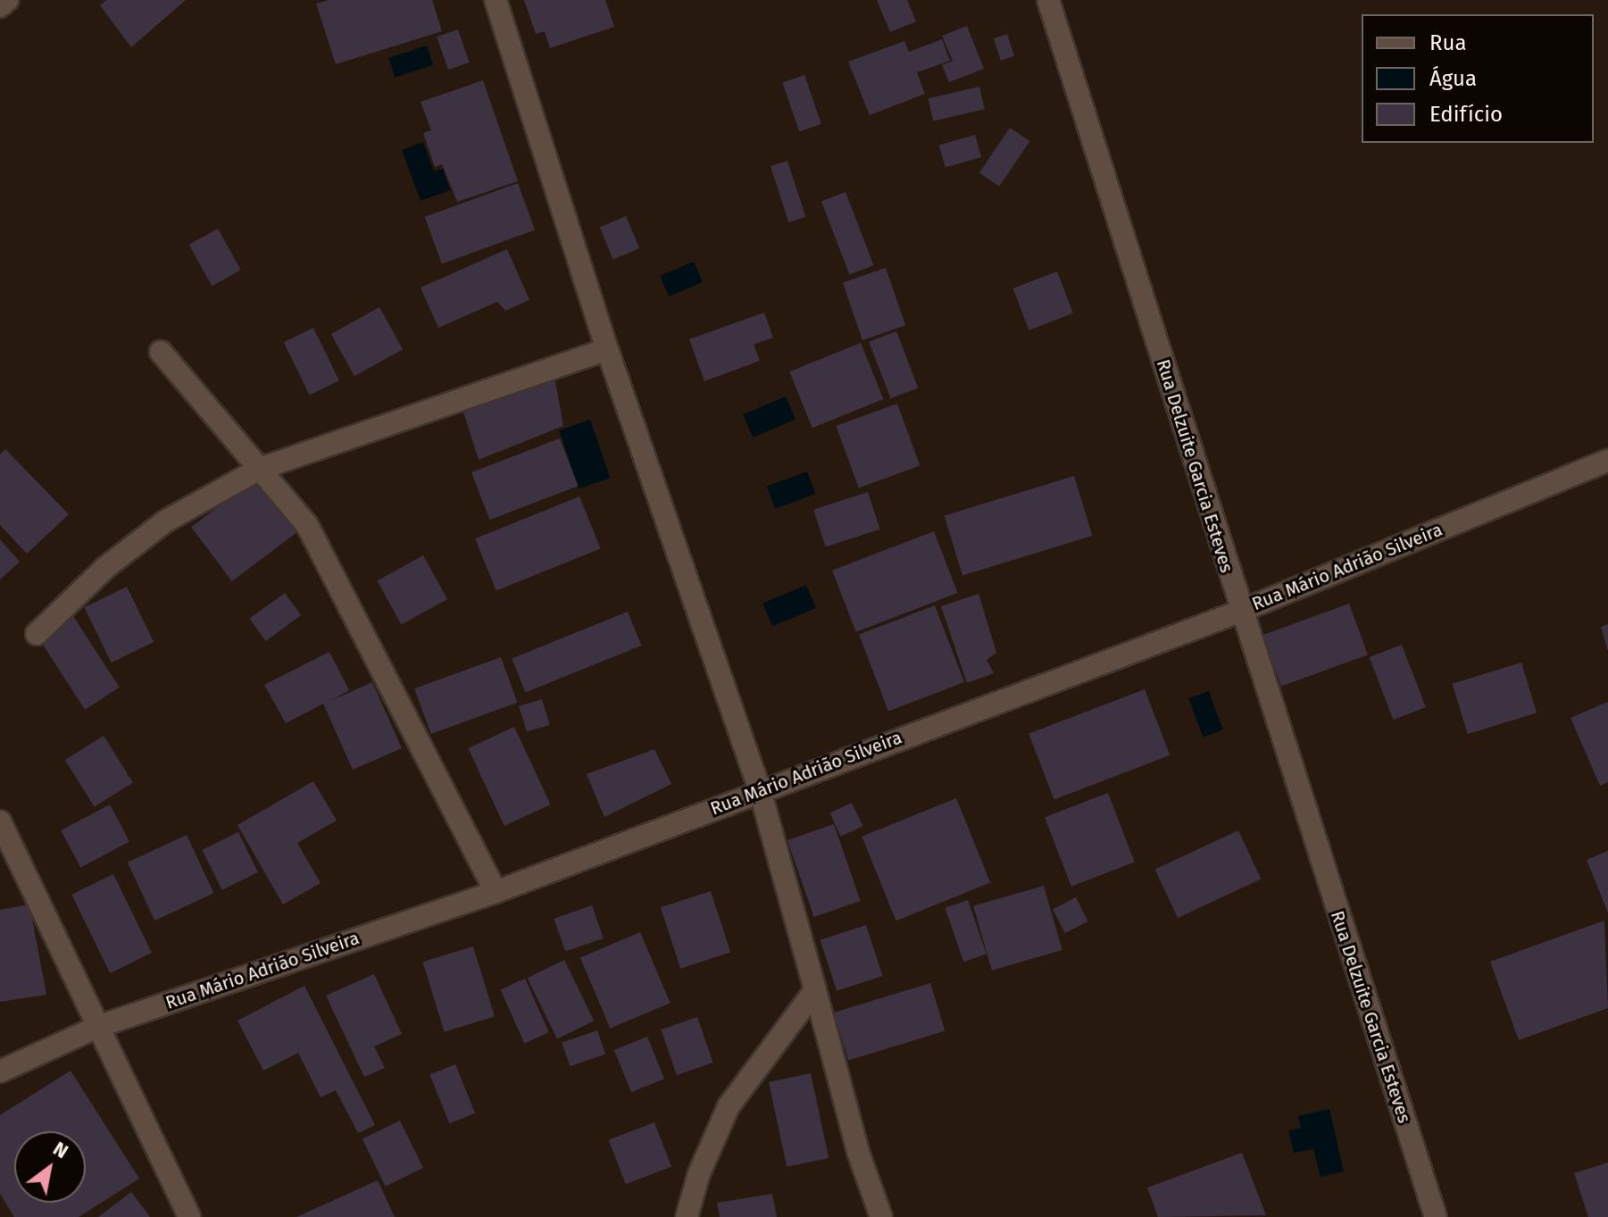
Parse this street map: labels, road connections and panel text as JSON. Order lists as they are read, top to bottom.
{
  "streets": {
    "street": ["Rua Delzuite Garcia Esteves", "Rua Mário Adrião Silveira"]
  },
  "crossings": [
    ["Rua Delzuite Garcia Esteves", "Rua Mário Adrião Silveira"]
  ],
  "legend": ["Rua", "Água", "Edifício"],
  "north": "top right"
}
